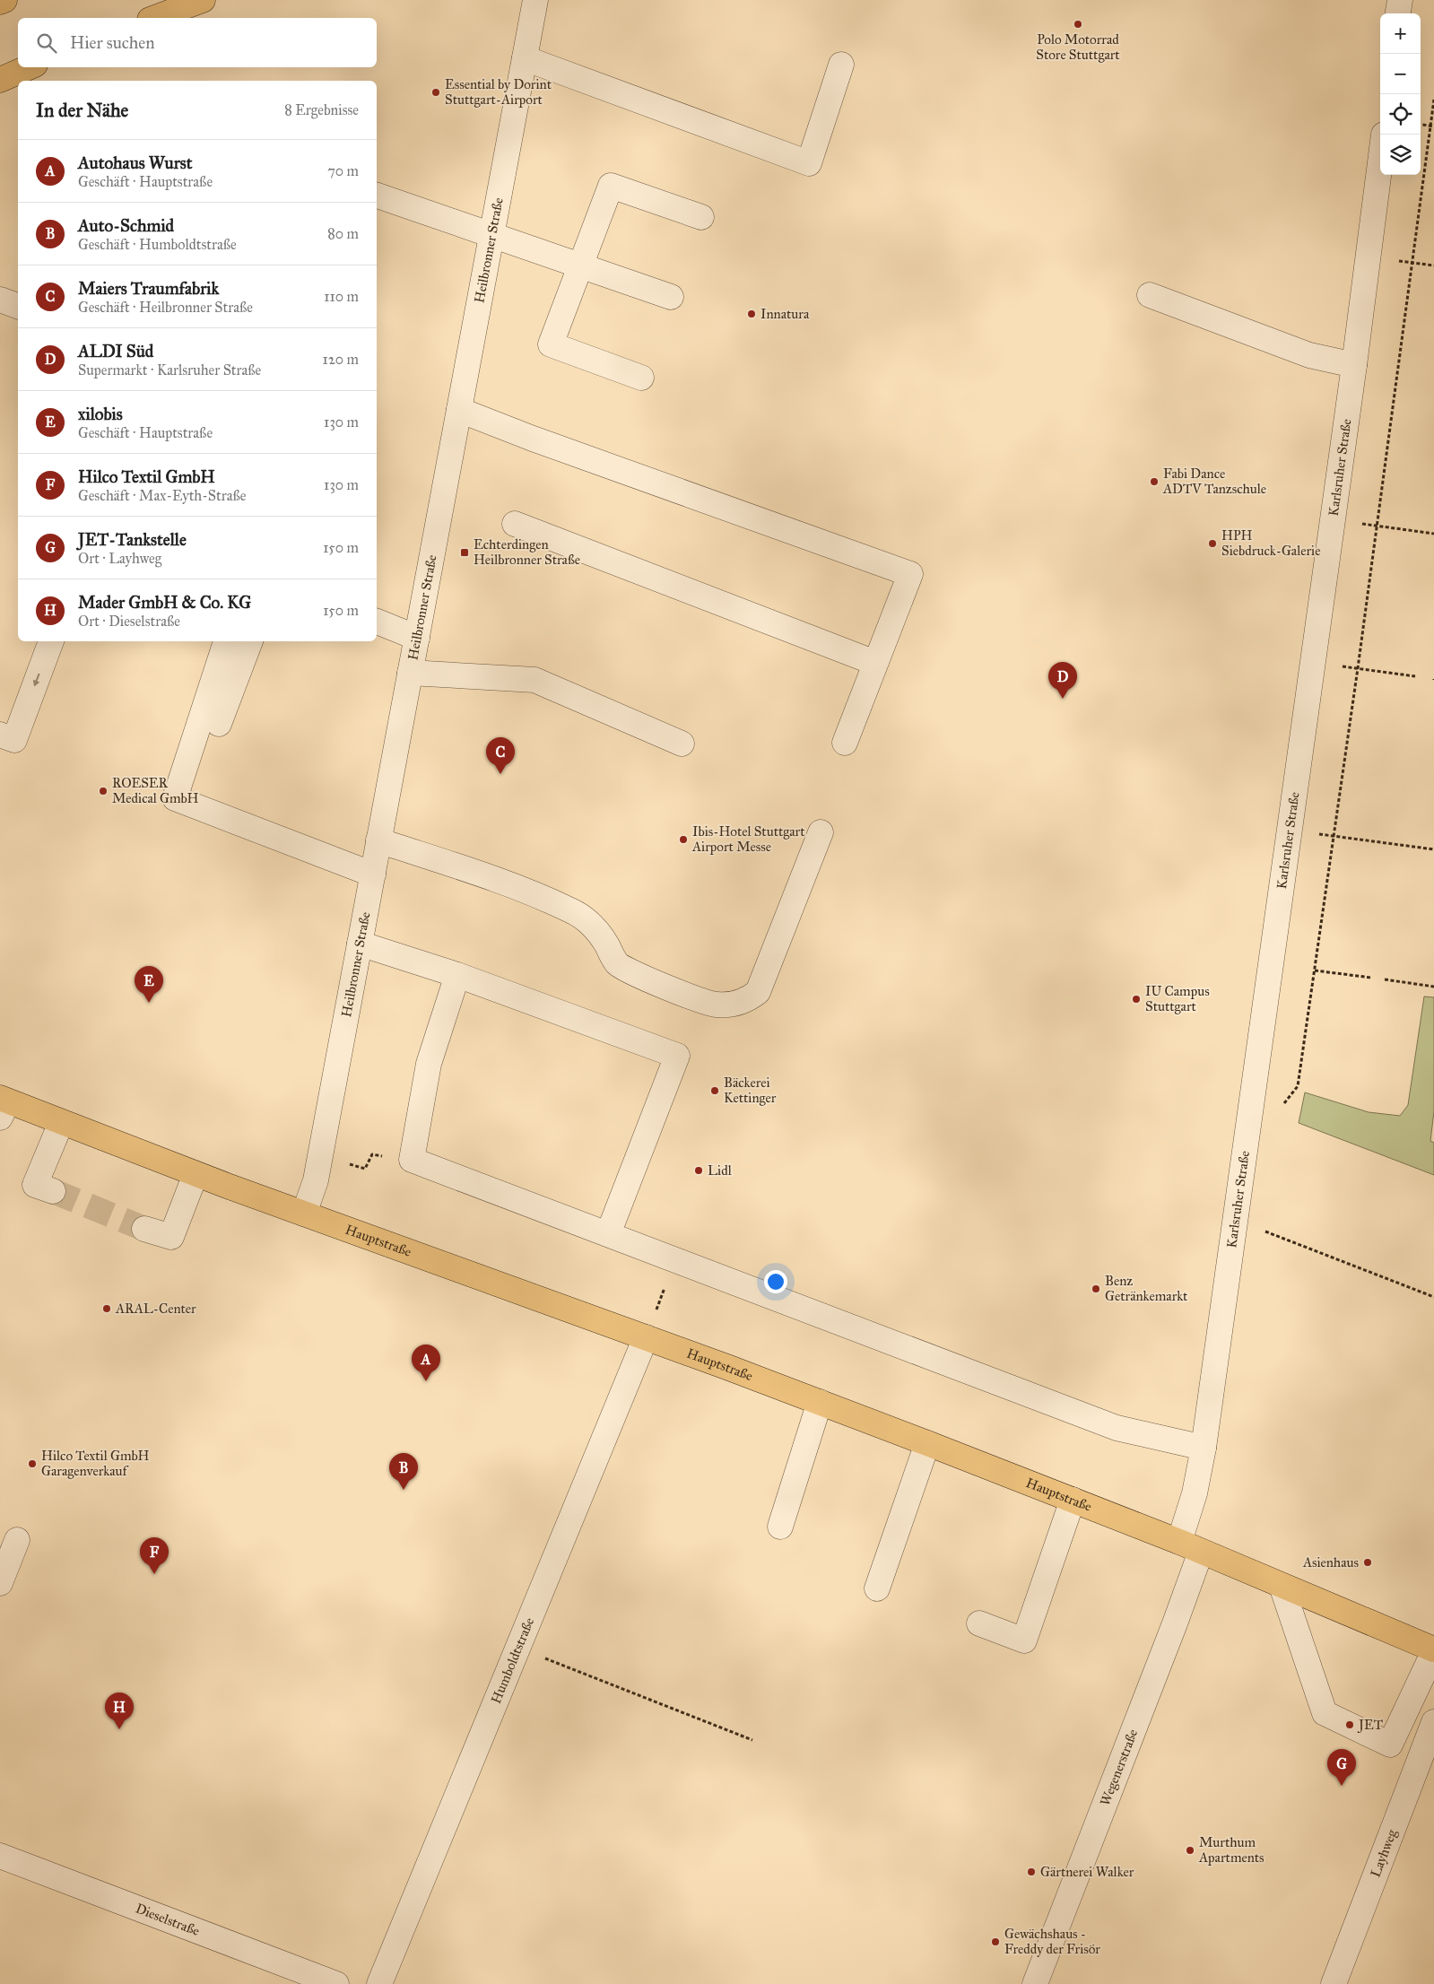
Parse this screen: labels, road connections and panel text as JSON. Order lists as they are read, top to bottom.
{
  "streets": {
    "main road": ["Hauptstraße"],
    "street": [
      "Heilbronner Straße",
      "Karlsruher Straße",
      "Humboldtstraße",
      "Wegenerstraße",
      "Layhweg",
      "Dieselstraße"
    ]
  },
  "crossings": [
    ["Heilbronner Straße", "Hauptstraße"],
    ["Karlsruher Straße", "Hauptstraße"],
    ["Karlsruher Straße", "Wegenerstraße"],
    ["Hauptstraße", "Humboldtstraße"],
    ["Hauptstraße", "Wegenerstraße"]
  ],
  "places": {
    "other": [
      "Polo Motorrad Store Stuttgart",
      "Essential by Dorint Stuttgart-Airport",
      "Innatura",
      "Fabi Dance ADTV Tanzschule",
      "HPH Siebdruck-Galerie",
      "ROESER Medical GmbH",
      "Ibis-Hotel Stuttgart Airport Messe",
      "IU Campus Stuttgart",
      "Bäckerei Kettinger",
      "Lidl",
      "Benz Getränkemarkt",
      "ARAL-Center",
      "Hilco Textil GmbH Garagenverkauf",
      "Asienhaus",
      "JET",
      "Murthum Apartments",
      "Gärtnerei Walker",
      "Gewächshaus - Freddy der Frisör"
    ],
    "transit": ["Echterdingen Heilbronner Straße"]
  },
  "page": {
    "map_buttons": ["+", "−"],
    "search": "Hier suchen",
    "heading": ["In der Nähe", "8 Ergebnisse"],
    "list": [
      {
        "mark": "A",
        "name": "Autohaus Wurst",
        "note": "Geschäft · Hauptstraße",
        "value": "70 m"
      },
      {
        "mark": "B",
        "name": "Auto-Schmid",
        "note": "Geschäft · Humboldtstraße",
        "value": "80 m"
      },
      {
        "mark": "C",
        "name": "Maiers Traumfabrik",
        "note": "Geschäft · Heilbronner Straße",
        "value": "110 m"
      },
      {
        "mark": "D",
        "name": "ALDI Süd",
        "note": "Supermarkt · Karlsruher Straße",
        "value": "120 m"
      },
      {
        "mark": "E",
        "name": "xilobis",
        "note": "Geschäft · Hauptstraße",
        "value": "130 m"
      },
      {
        "mark": "F",
        "name": "Hilco Textil GmbH",
        "note": "Geschäft · Max-Eyth-Straße",
        "value": "130 m"
      },
      {
        "mark": "G",
        "name": "JET-Tankstelle",
        "note": "Ort · Layhweg",
        "value": "150 m"
      },
      {
        "mark": "H",
        "name": "Mader GmbH & Co. KG",
        "note": "Ort · Dieselstraße",
        "value": "150 m"
      }
    ],
    "pins": [
      "D",
      "C",
      "E",
      "A",
      "B",
      "F",
      "H",
      "G"
    ]
  }
}
